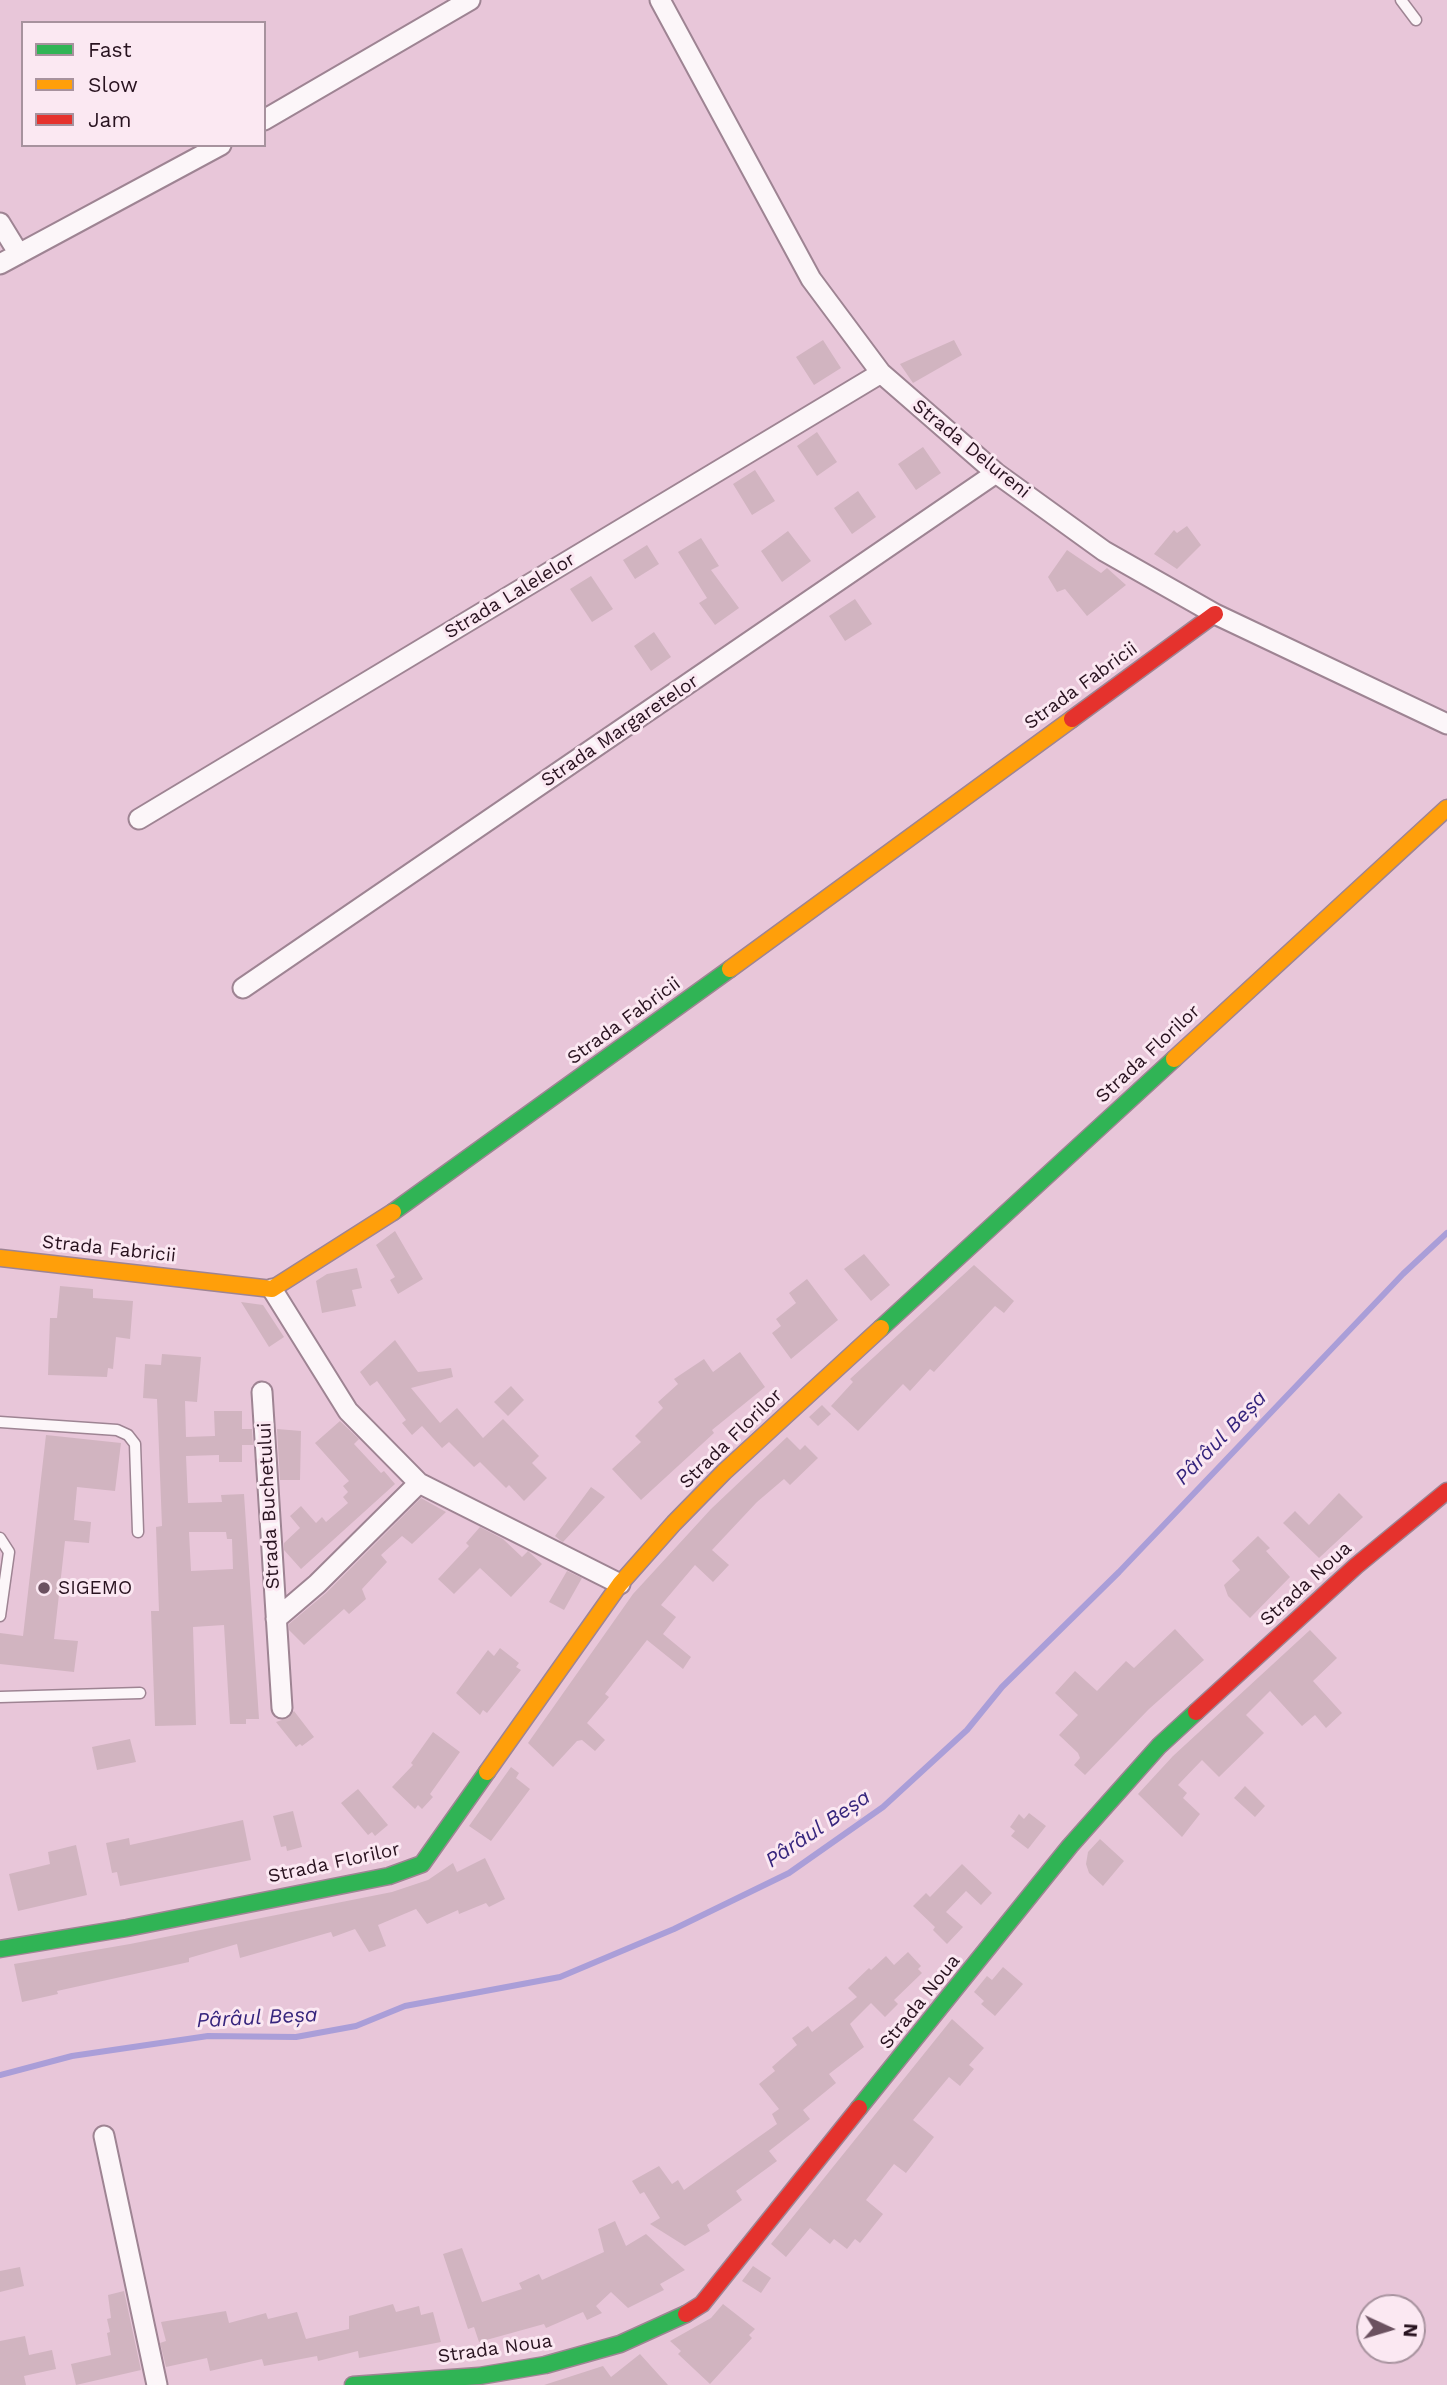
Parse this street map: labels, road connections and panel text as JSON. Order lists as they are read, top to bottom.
{
  "streets": {
    "street": [
      "Strada Delureni",
      "Strada Lalelelor",
      "Strada Fabricii",
      "Strada Margaretelor",
      "Strada Florilor",
      "Strada Buchetului",
      "Strada Noua"
    ]
  },
  "crossings": [
    ["Strada Delureni", "Strada Lalelelor"],
    ["Strada Delureni", "Strada Fabricii"],
    ["Strada Delureni", "Strada Margaretelor"]
  ],
  "water": ["Pârâul Beșa"],
  "places": ["SIGEMO"],
  "legend": ["Fast", "Slow", "Jam"],
  "north": "right"
}
